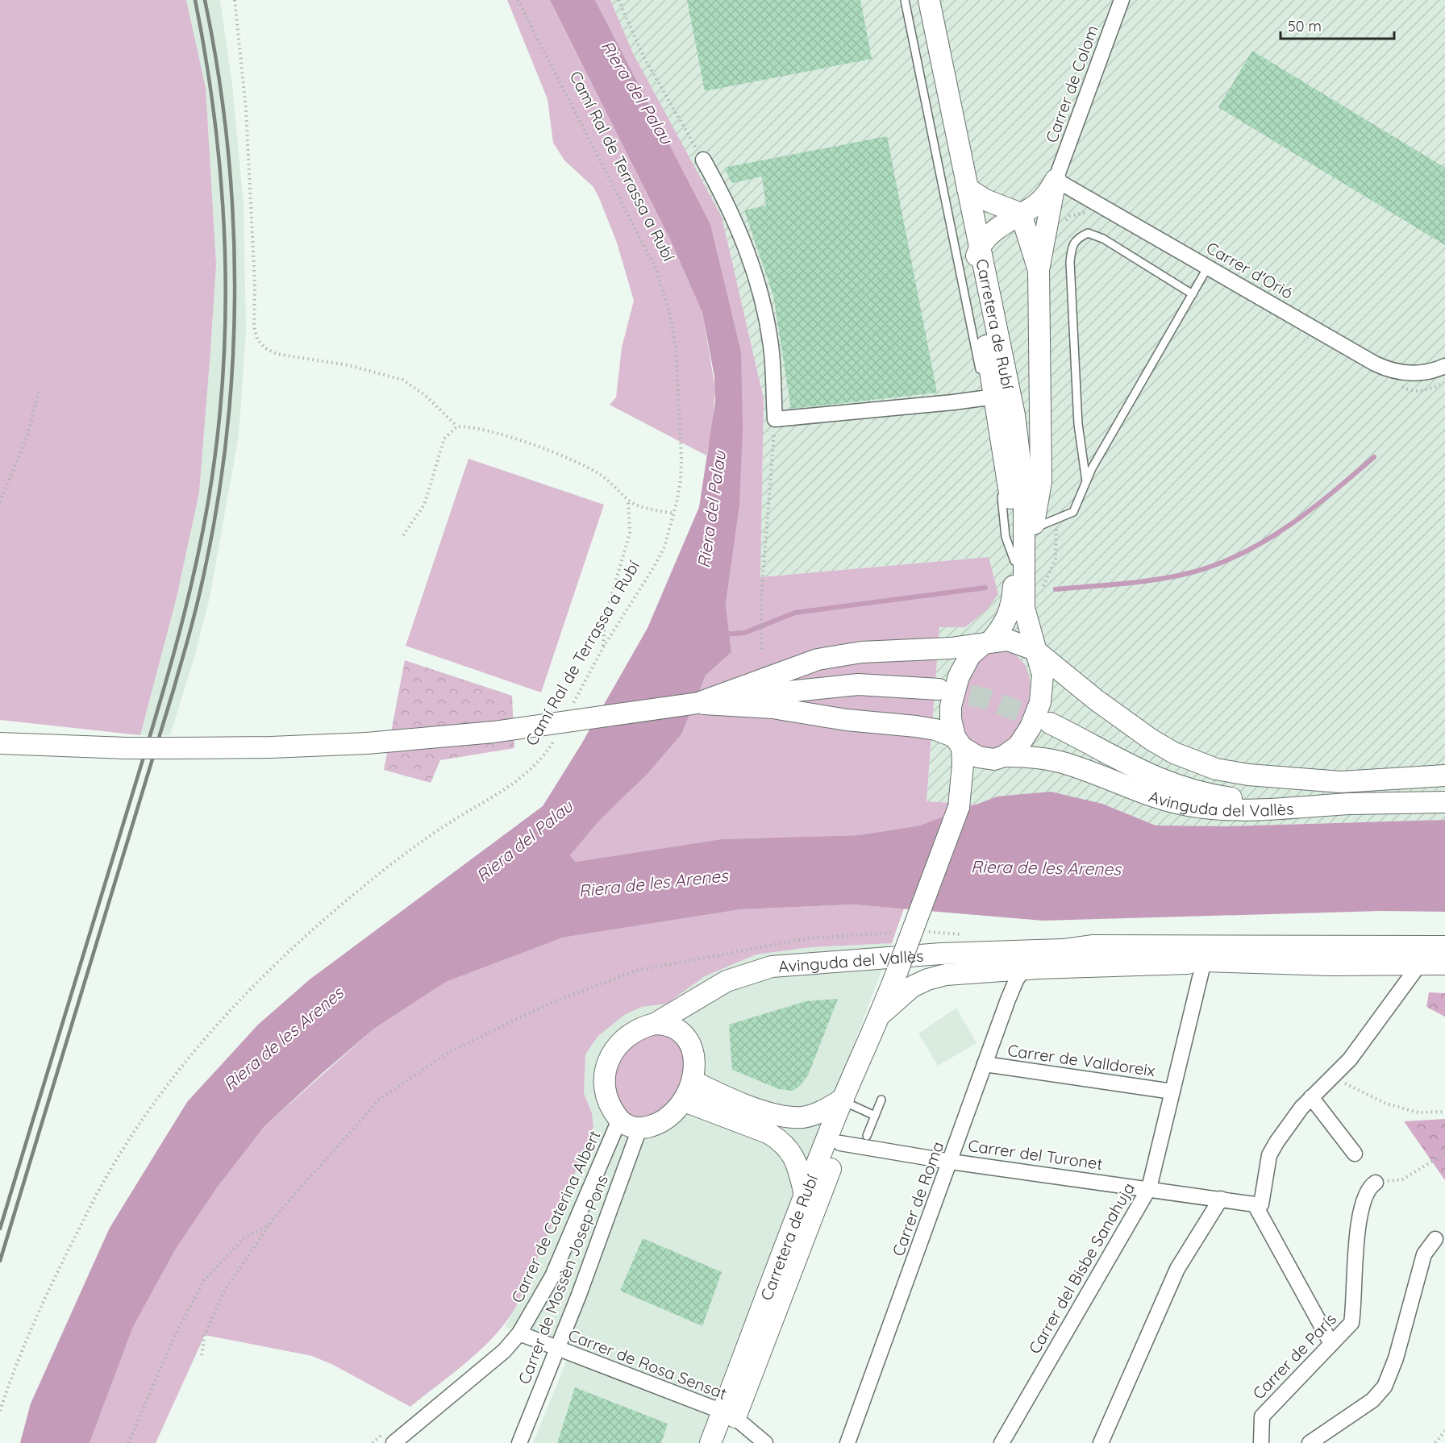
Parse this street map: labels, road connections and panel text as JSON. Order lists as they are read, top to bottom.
{
  "streets": {
    "main road": ["Carretera de Rubí", "Avinguda del Vallès"],
    "street": [
      "Carrer de Colom",
      "Carrer d'Orió",
      "Carrer de Valldoreix",
      "Carrer del Turonet",
      "Carrer de Roma",
      "Carrer de Caterina Albert",
      "Carrer del Bisbe Sanahuja",
      "Carrer de Mossèn Josep Pons",
      "Carrer de París",
      "Carrer de Rosa Sensat"
    ],
    "path": ["Camí Ral de Terrassa a Rubí"]
  },
  "crossings": [
    ["Carrer de Colom", "Carrer d'Orió"],
    ["Carretera de Rubí", "Avinguda del Vallès"],
    ["Carretera de Rubí", "Carrer del Turonet"],
    ["Carretera de Rubí", "Carrer de Rosa Sensat"],
    ["Avinguda del Vallès", "Carrer de Roma"],
    ["Avinguda del Vallès", "Carrer de Caterina Albert"],
    ["Avinguda del Vallès", "Carrer del Bisbe Sanahuja"],
    ["Avinguda del Vallès", "Carrer de Mossèn Josep Pons"],
    ["Carrer de Valldoreix", "Carrer de Roma"],
    ["Carrer de Valldoreix", "Carrer del Bisbe Sanahuja"],
    ["Carrer del Turonet", "Carrer de Roma"],
    ["Carrer del Turonet", "Carrer del Bisbe Sanahuja"],
    ["Carrer de Caterina Albert", "Carrer de Mossèn Josep Pons"],
    ["Carrer de Caterina Albert", "Carrer de Rosa Sensat"],
    ["Carrer de Mossèn Josep Pons", "Carrer de Rosa Sensat"]
  ],
  "water": ["Riera del Palau", "Riera de les Arenes"],
  "scale_bar": "50 m"
}
